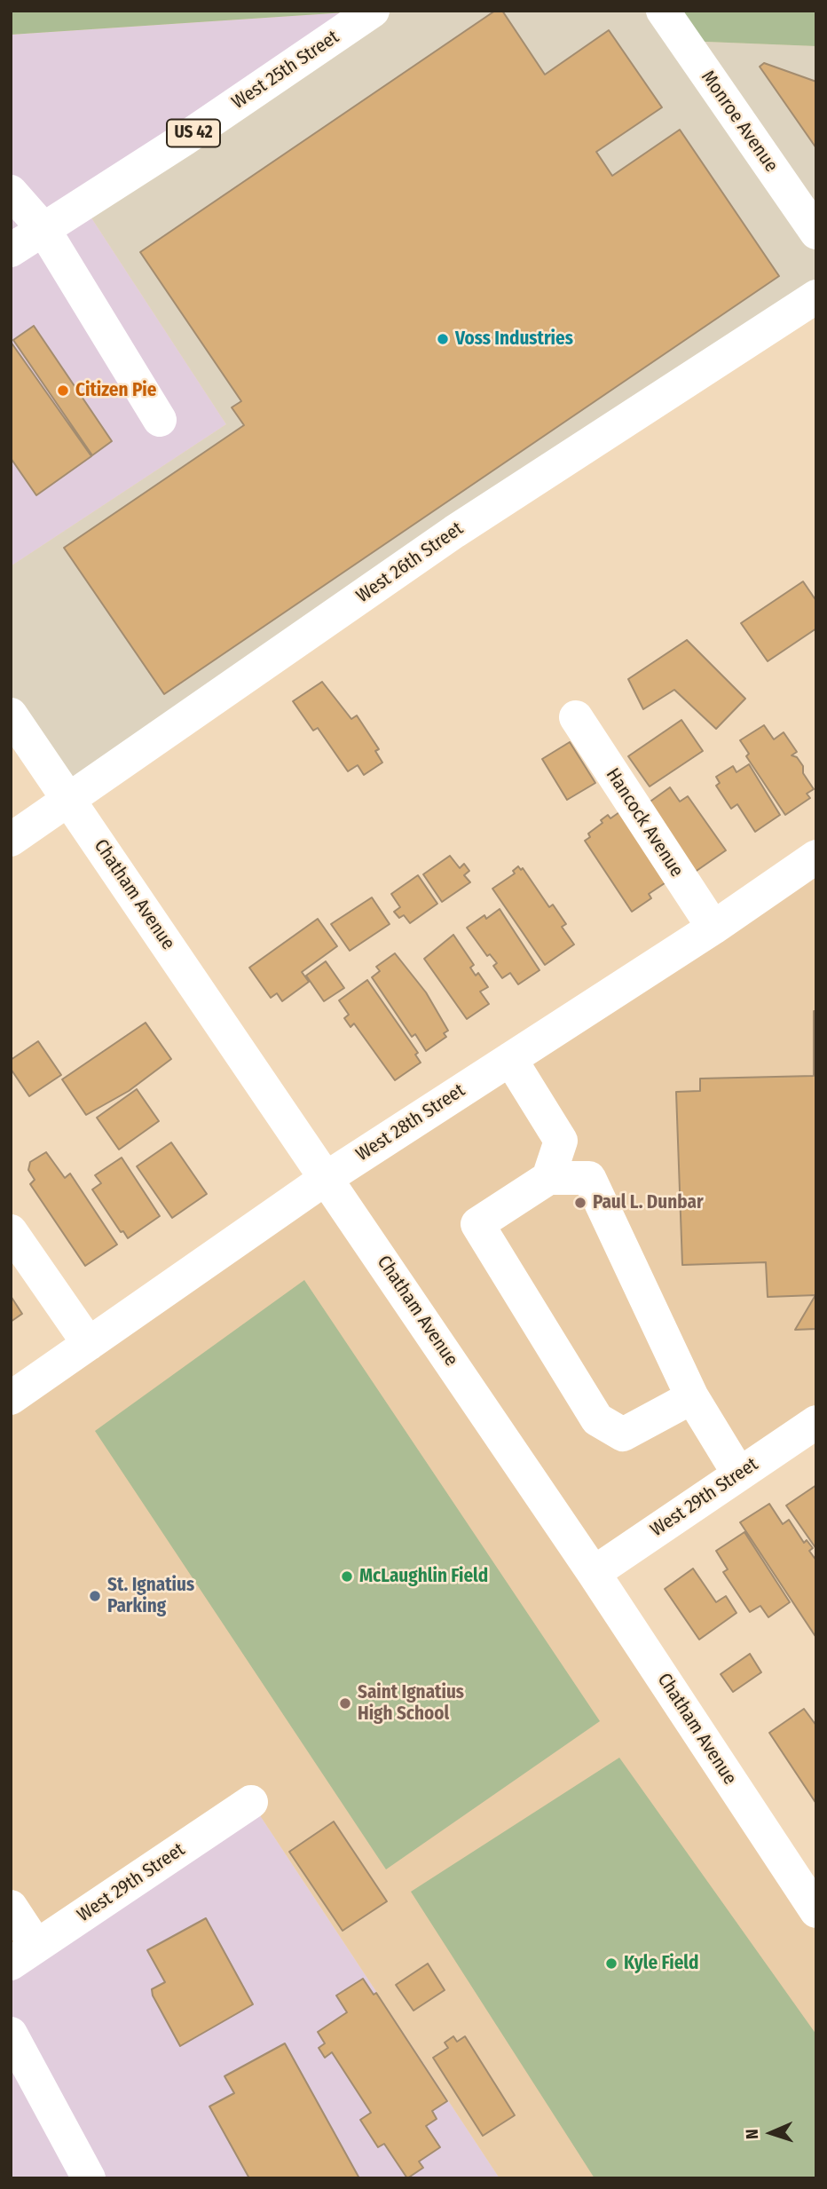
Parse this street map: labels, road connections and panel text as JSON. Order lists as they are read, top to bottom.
{
  "streets": {
    "street": [
      "West 25th Street",
      "Monroe Avenue",
      "US 42",
      "West 26th Street",
      "Hancock Avenue",
      "Chatham Avenue",
      "West 28th Street",
      "West 29th Street"
    ]
  },
  "crossings": [
    ["West 26th Street", "Chatham Avenue"],
    ["Hancock Avenue", "West 28th Street"],
    ["Chatham Avenue", "West 28th Street"],
    ["Chatham Avenue", "West 29th Street"]
  ],
  "places": [
    "Voss Industries",
    "Citizen Pie",
    "Paul L. Dunbar",
    "McLaughlin Field",
    "St. Ignatius Parking",
    "Saint Ignatius High School",
    "Kyle Field"
  ],
  "north": "left"
}
